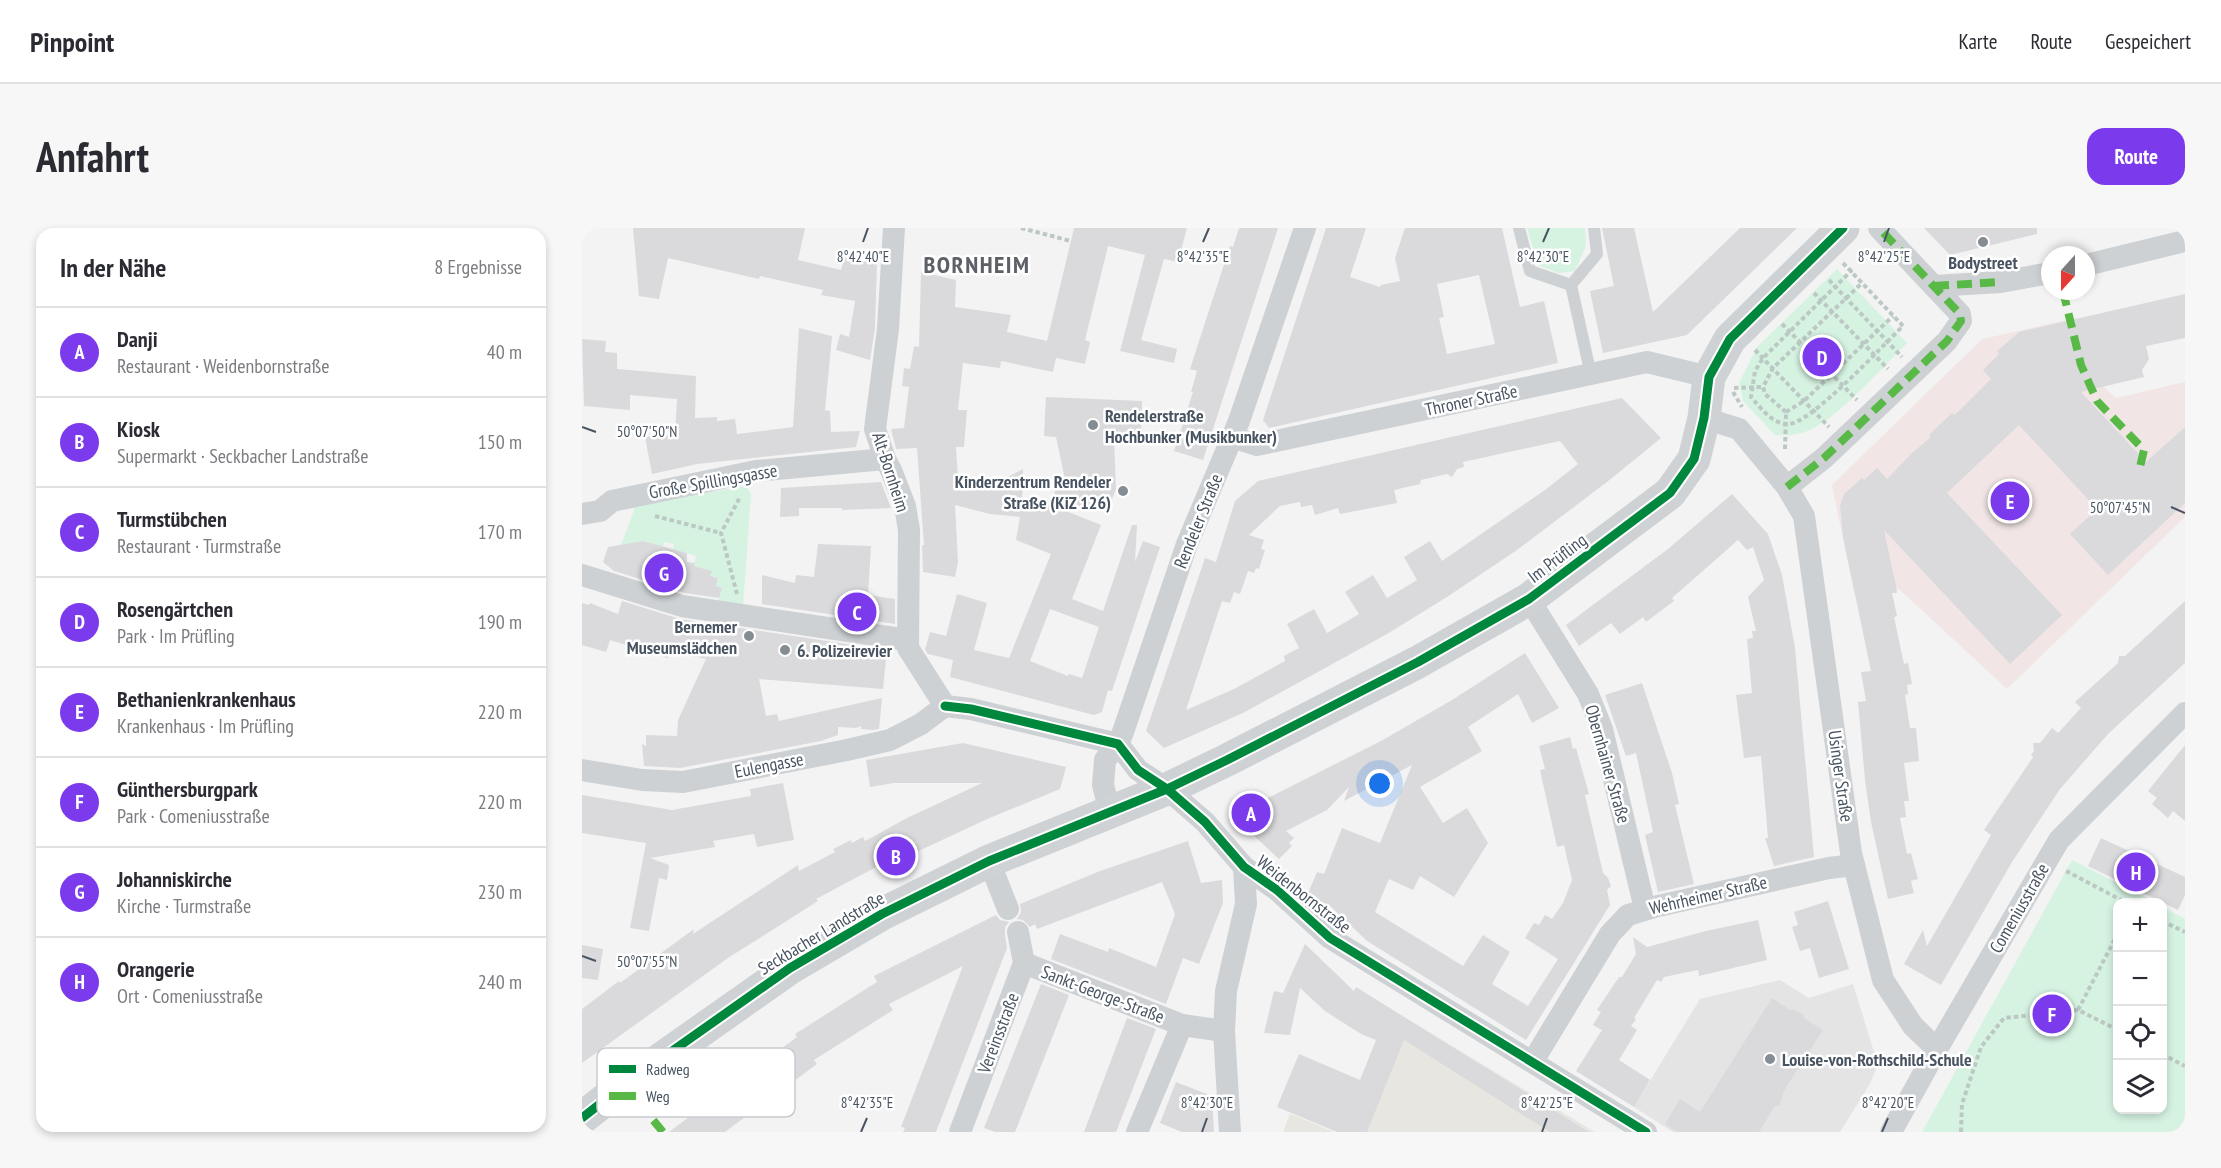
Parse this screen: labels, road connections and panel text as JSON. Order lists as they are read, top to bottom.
{
  "streets": {
    "main road": ["Im Prüfling", "Seckbacher Landstraße"],
    "street": [
      "Throner Straße",
      "Alt-Bornheim",
      "Große Spillingsgasse",
      "Rendeler Straße",
      "Obernhainer Straße",
      "Eulengasse",
      "Usinger Straße",
      "Weidenbornstraße",
      "Wehrheimer Straße",
      "Comeniusstraße",
      "Sankt-George-Straße",
      "Vereinsstraße"
    ]
  },
  "crossings": [
    ["Throner Straße", "Rendeler Straße"],
    ["Throner Straße", "Im Prüfling"],
    ["Alt-Bornheim", "Große Spillingsgasse"],
    ["Alt-Bornheim", "Eulengasse"],
    ["Rendeler Straße", "Weidenbornstraße"],
    ["Rendeler Straße", "Seckbacher Landstraße"],
    ["Im Prüfling", "Obernhainer Straße"],
    ["Im Prüfling", "Weidenbornstraße"],
    ["Im Prüfling", "Seckbacher Landstraße"],
    ["Obernhainer Straße", "Wehrheimer Straße"],
    ["Usinger Straße", "Wehrheimer Straße"],
    ["Usinger Straße", "Comeniusstraße"],
    ["Weidenbornstraße", "Wehrheimer Straße"],
    ["Weidenbornstraße", "Seckbacher Landstraße"],
    ["Sankt-George-Straße", "Vereinsstraße"]
  ],
  "districts": ["BORNHEIM"],
  "places": [
    "Bodystreet",
    "Rendelerstraße Hochbunker (Musikbunker)",
    "Kinderzentrum Rendeler Straße (KiZ 126)",
    "Bernemer Museumslädchen",
    "6. Polizeirevier",
    "Louise-von-Rothschild-Schule"
  ],
  "legend": ["Radweg", "Weg"],
  "north": "bottom",
  "page": {
    "header": "Pinpoint",
    "nav": ["Karte", "Route", "Gespeichert"],
    "buttons": "Route",
    "title": "Anfahrt",
    "heading": ["In der Nähe", "8 Ergebnisse"],
    "list": [
      {
        "mark": "A",
        "name": "Danji",
        "note": "Restaurant · Weidenbornstraße",
        "value": "40 m"
      },
      {
        "mark": "B",
        "name": "Kiosk",
        "note": "Supermarkt · Seckbacher Landstraße",
        "value": "150 m"
      },
      {
        "mark": "C",
        "name": "Turmstübchen",
        "note": "Restaurant · Turmstraße",
        "value": "170 m"
      },
      {
        "mark": "D",
        "name": "Rosengärtchen",
        "note": "Park · Im Prüfling",
        "value": "190 m"
      },
      {
        "mark": "E",
        "name": "Bethanienkrankenhaus",
        "note": "Krankenhaus · Im Prüfling",
        "value": "220 m"
      },
      {
        "mark": "F",
        "name": "Günthersburgpark",
        "note": "Park · Comeniusstraße",
        "value": "220 m"
      },
      {
        "mark": "G",
        "name": "Johanniskirche",
        "note": "Kirche · Turmstraße",
        "value": "230 m"
      },
      {
        "mark": "H",
        "name": "Orangerie",
        "note": "Ort · Comeniusstraße",
        "value": "240 m"
      }
    ],
    "pins": [
      "D",
      "E",
      "G",
      "C",
      "A",
      "B",
      "H",
      "F"
    ],
    "map_buttons": ["+", "−"]
  },
  "coordinates": [
    "8°42'40\"E",
    "8°42'35\"E",
    "8°42'30\"E",
    "8°42'25\"E",
    "50°07'50\"N",
    "50°07'45\"N",
    "50°07'55\"N",
    "8°42'20\"E"
  ]
}
